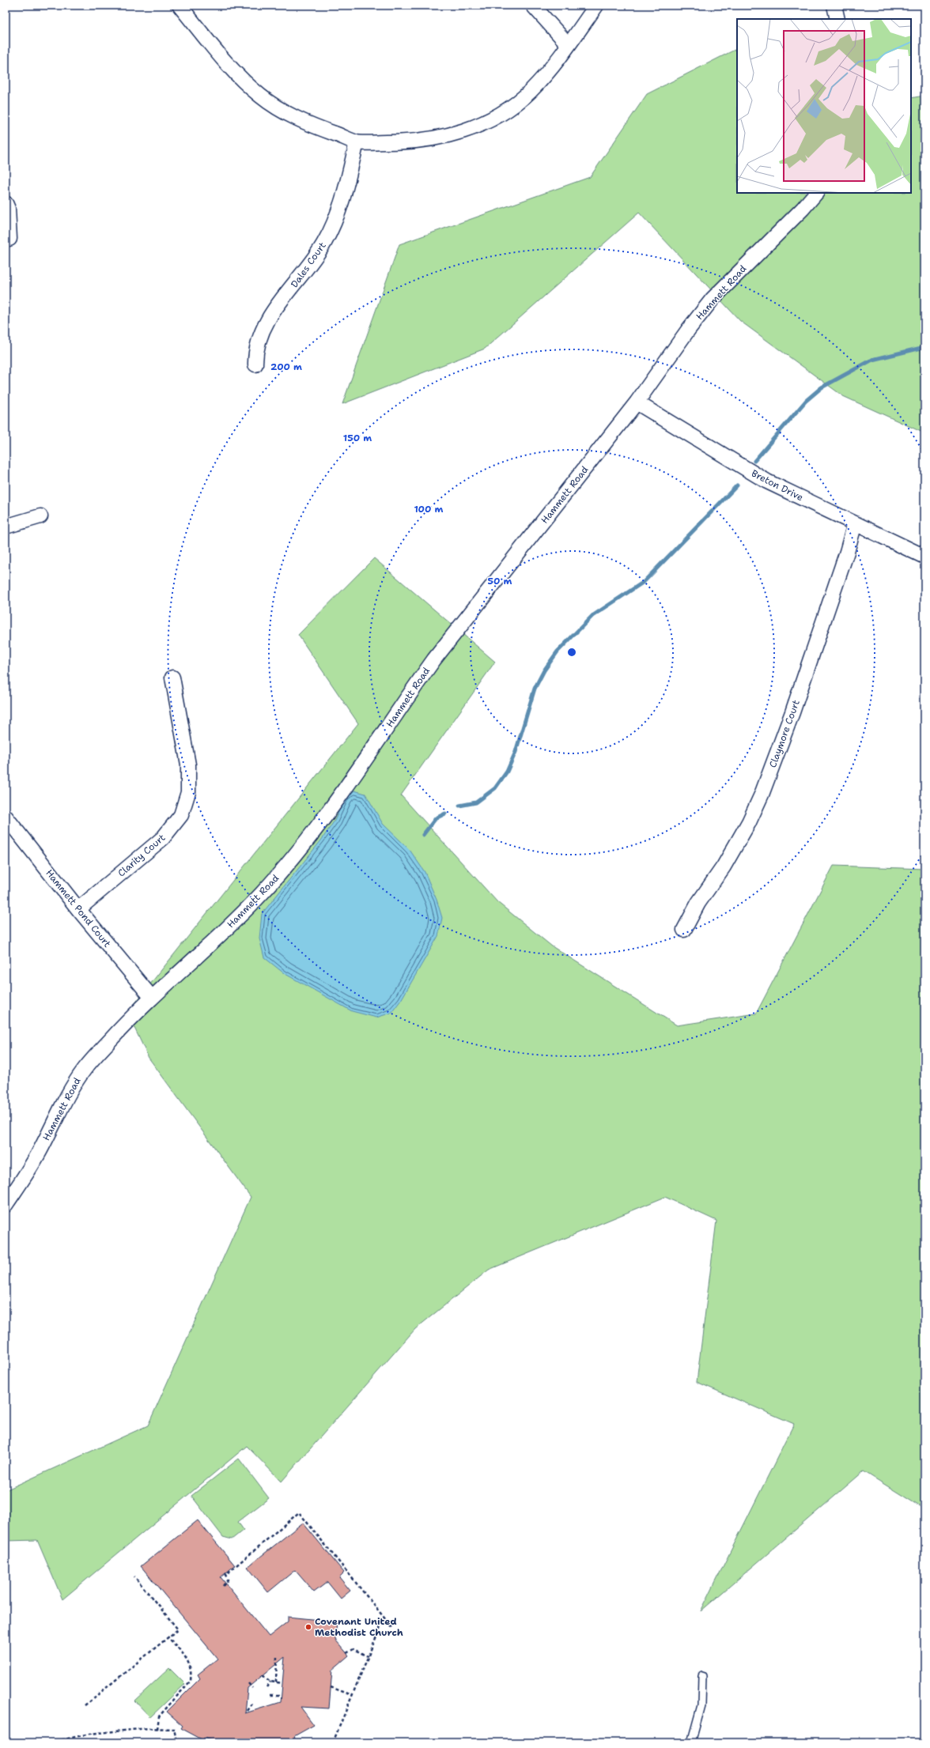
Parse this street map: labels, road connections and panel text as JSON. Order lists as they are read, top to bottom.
{
  "streets": {
    "street": [
      "Dales Court",
      "Hammett Road",
      "Breton Drive",
      "Claymore Court",
      "Clarity Court",
      "Hammett Pond Court"
    ]
  },
  "crossings": [
    ["Hammett Road", "Breton Drive"],
    ["Hammett Road", "Hammett Pond Court"],
    ["Breton Drive", "Claymore Court"],
    ["Clarity Court", "Hammett Pond Court"]
  ],
  "places": ["Covenant United Methodist Church"],
  "rings": [
    "200 m",
    "150 m",
    "100 m",
    "50 m"
  ]
}
